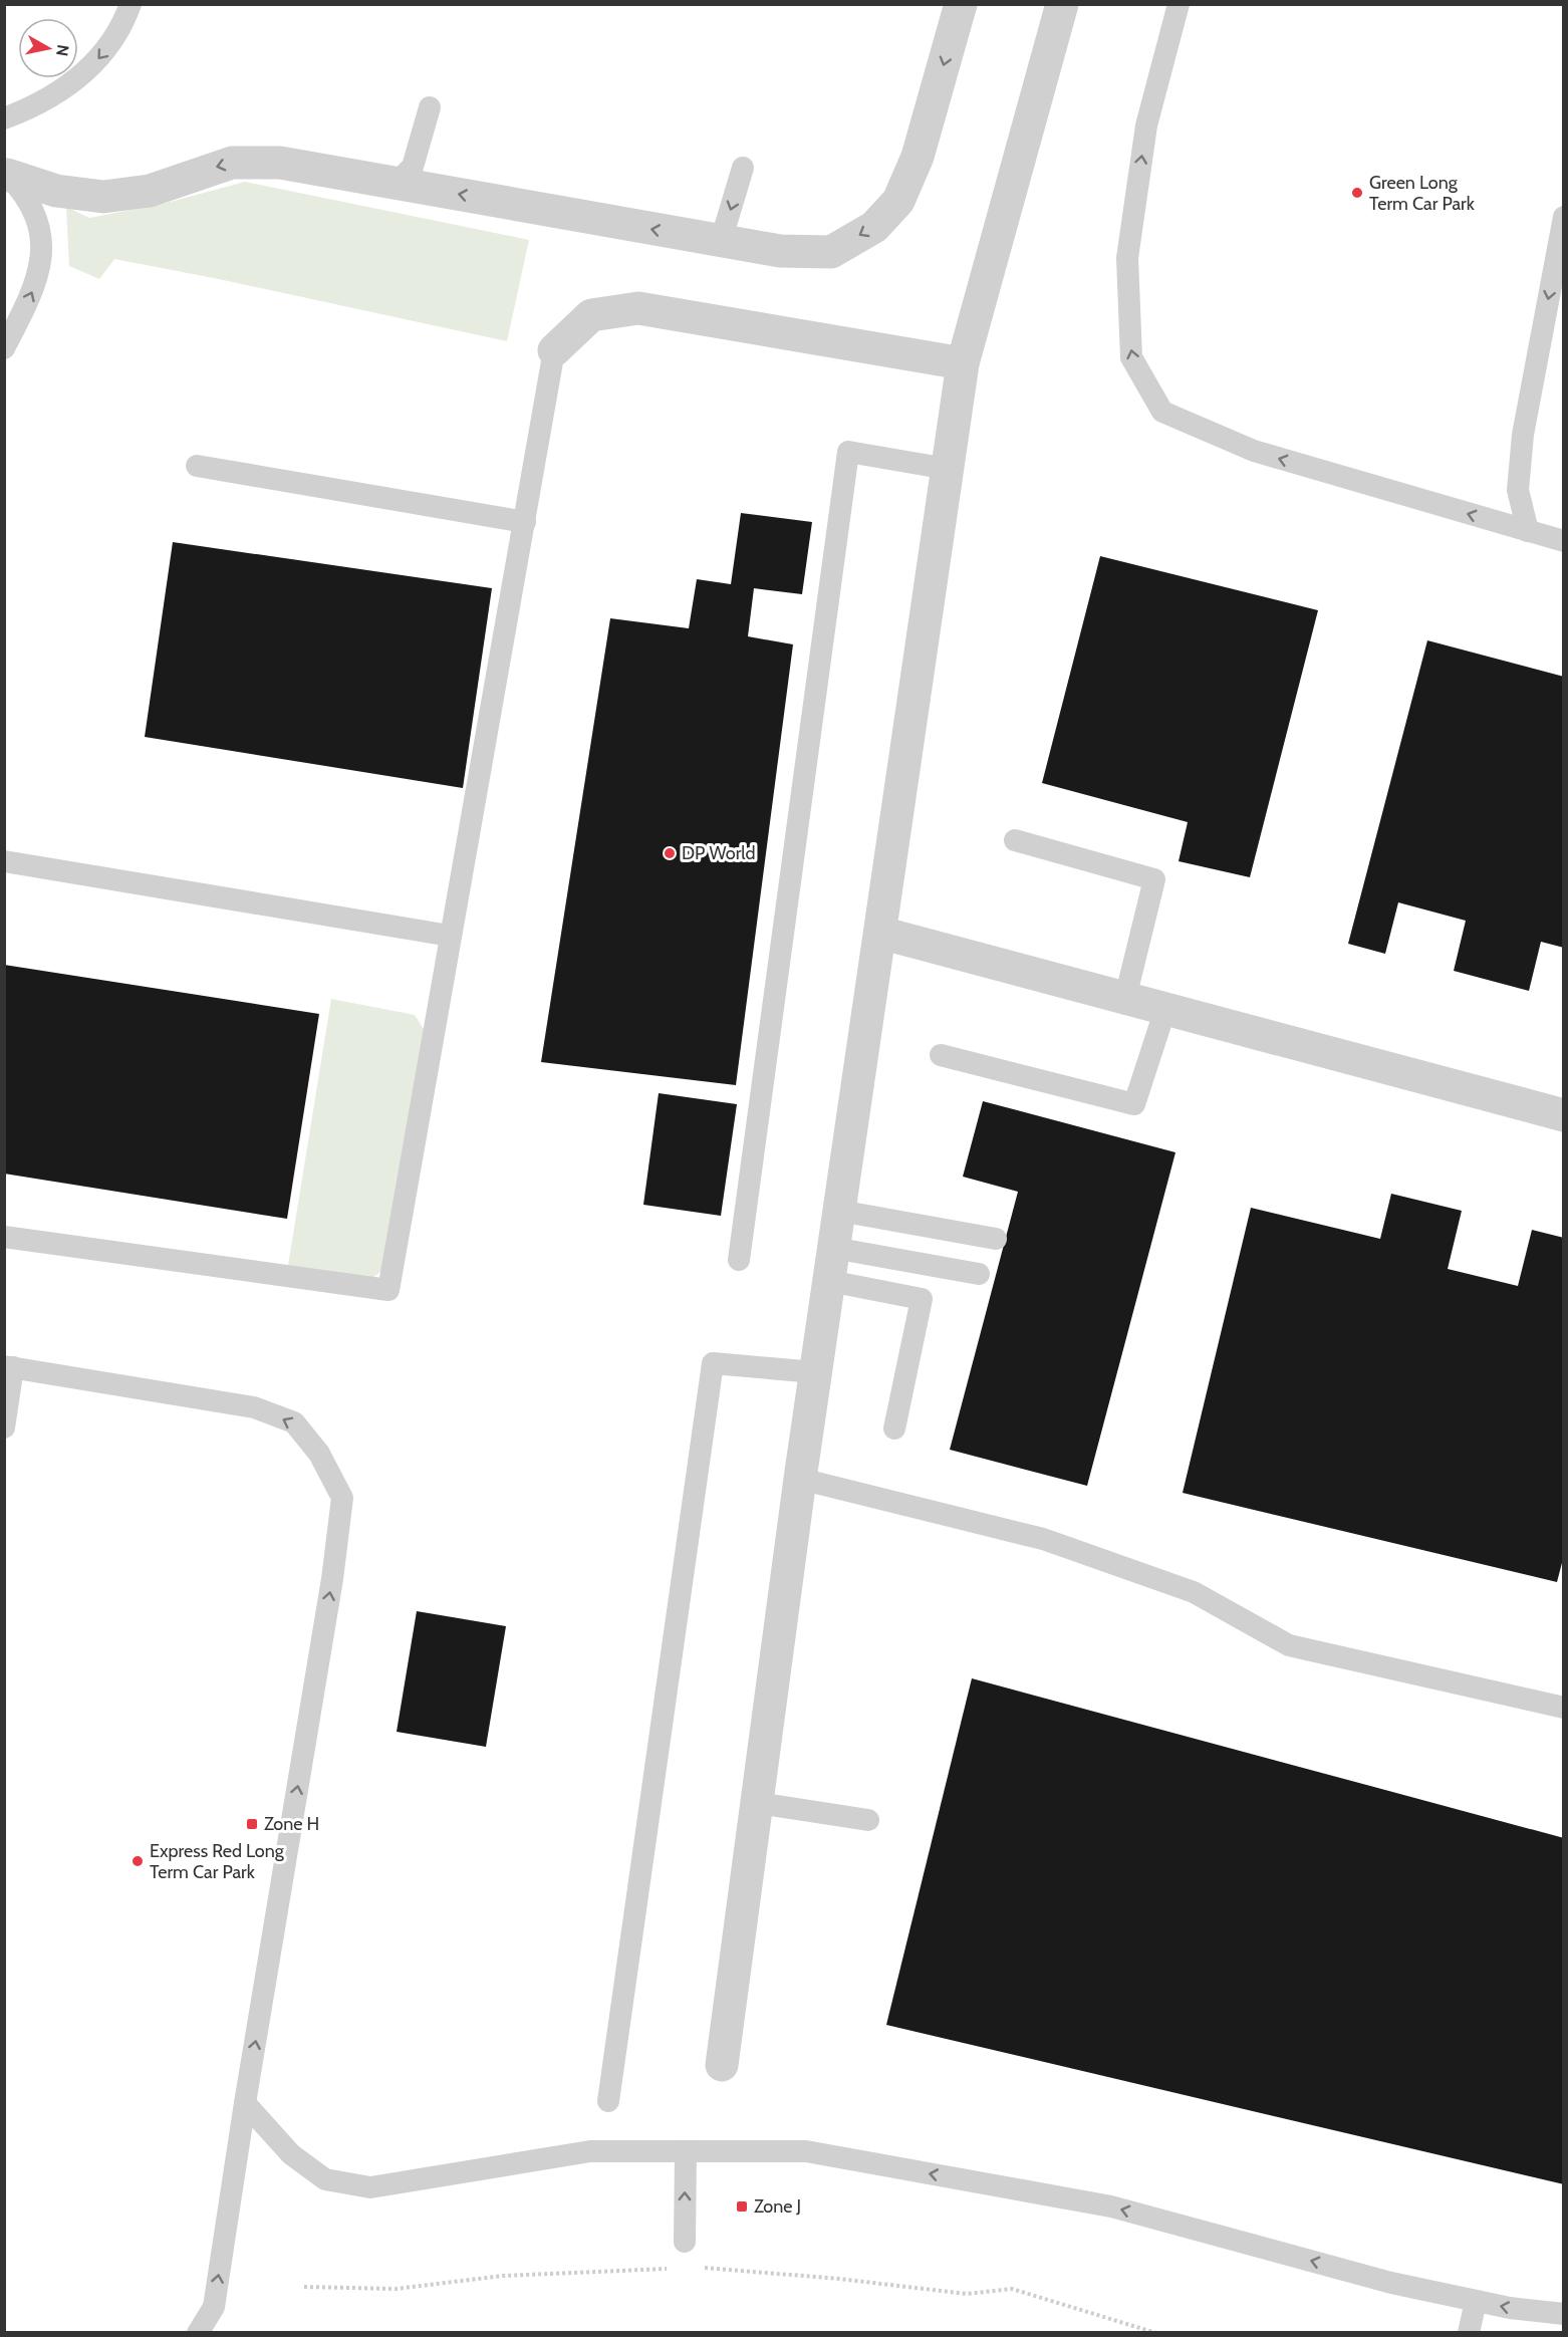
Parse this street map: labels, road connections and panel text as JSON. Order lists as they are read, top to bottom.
{
  "places": {
    "other": ["Green Long Term Car Park", "DP World", "Express Red Long Term Car Park"],
    "transit": ["Zone H", "Zone J"]
  },
  "north": "right"
}
